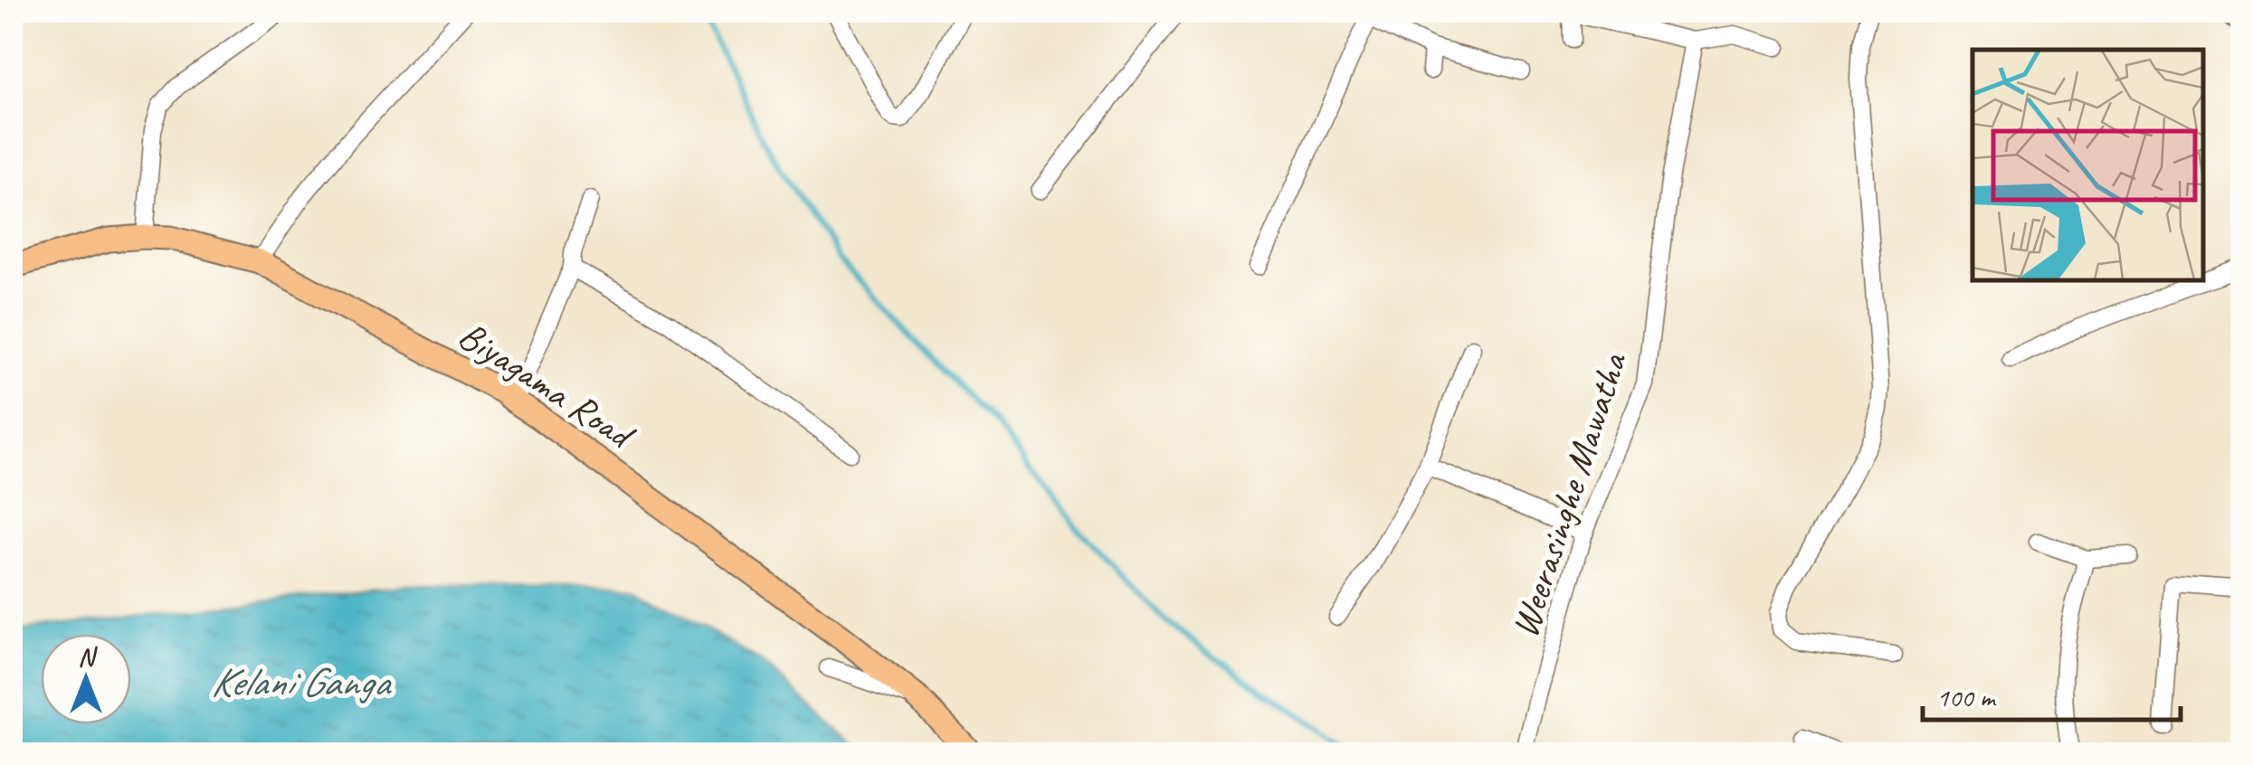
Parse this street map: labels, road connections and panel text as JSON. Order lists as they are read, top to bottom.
{
  "streets": {
    "main road": ["Biyagama Road"],
    "street": ["Weerasinghe Mawatha"]
  },
  "water": ["Kelani Ganga"],
  "scale_bar": "100 m",
  "north": "top"
}
